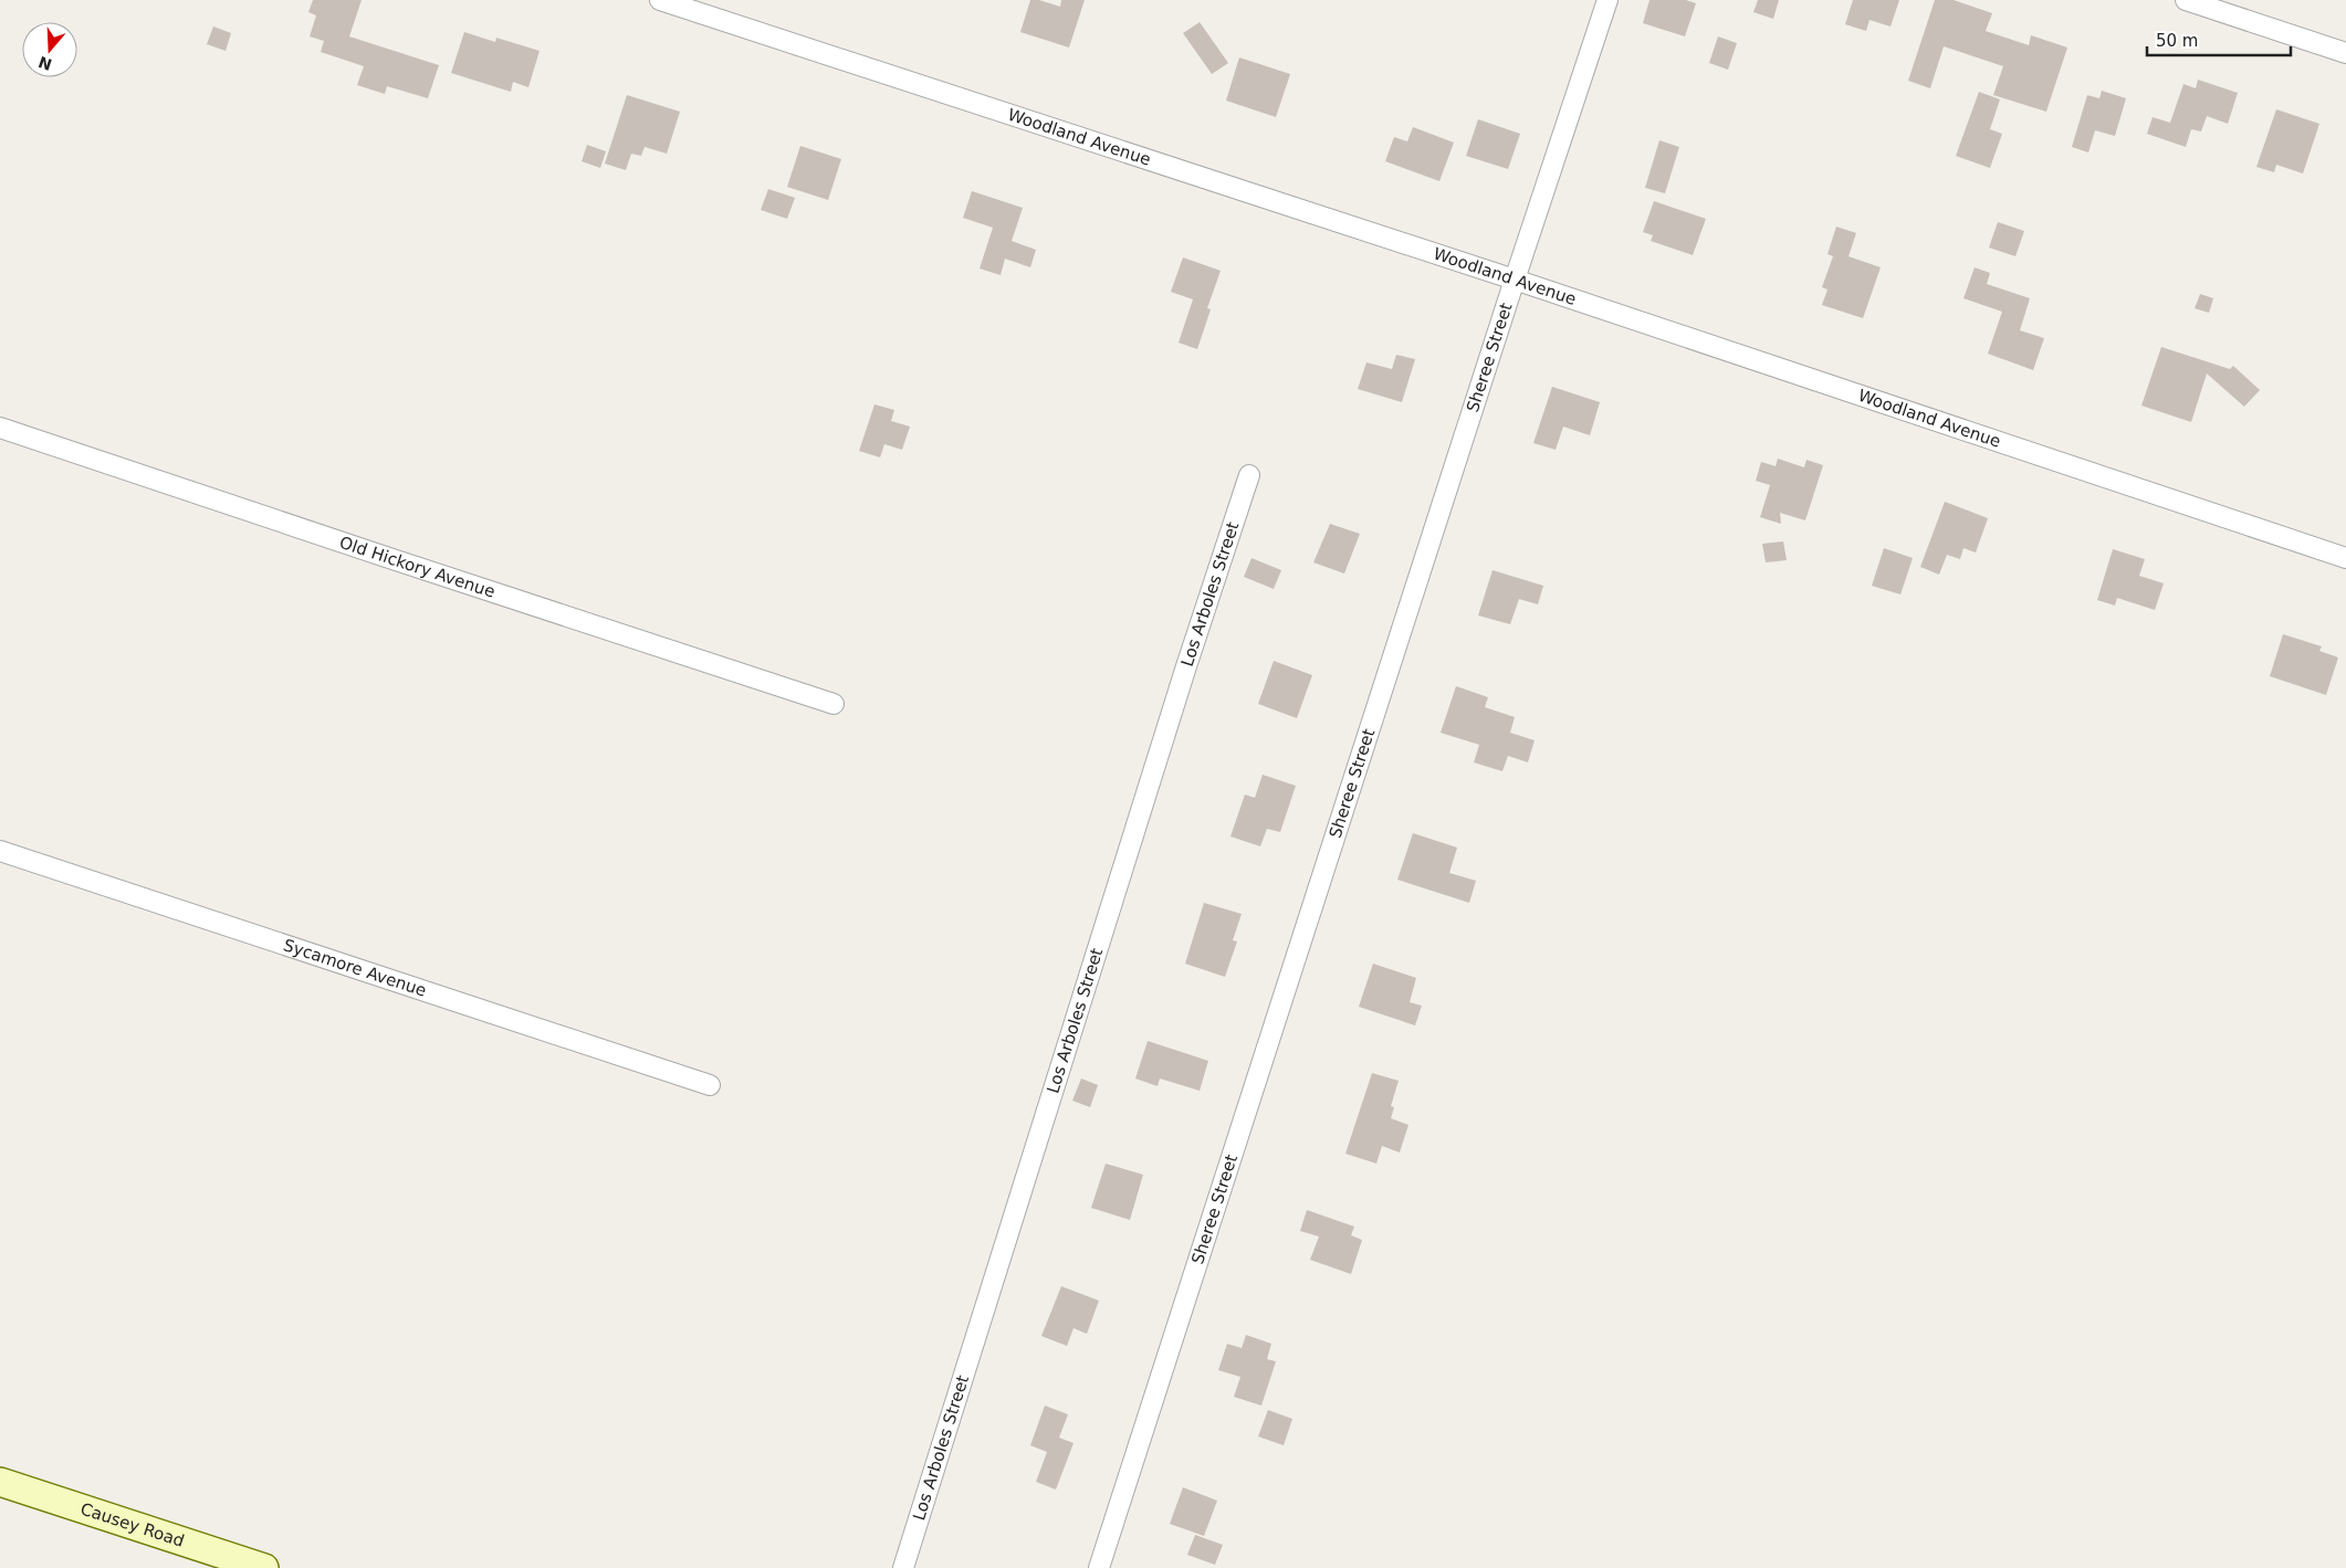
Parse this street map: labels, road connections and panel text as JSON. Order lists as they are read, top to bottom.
{
  "streets": {
    "street": [
      "Woodland Avenue",
      "Sheree Street",
      "Old Hickory Avenue",
      "Los Arboles Street",
      "Sycamore Avenue",
      "Causey Road"
    ]
  },
  "crossings": [
    ["Woodland Avenue", "Sheree Street"]
  ],
  "scale_bar": "50 m",
  "north": "bottom"
}
